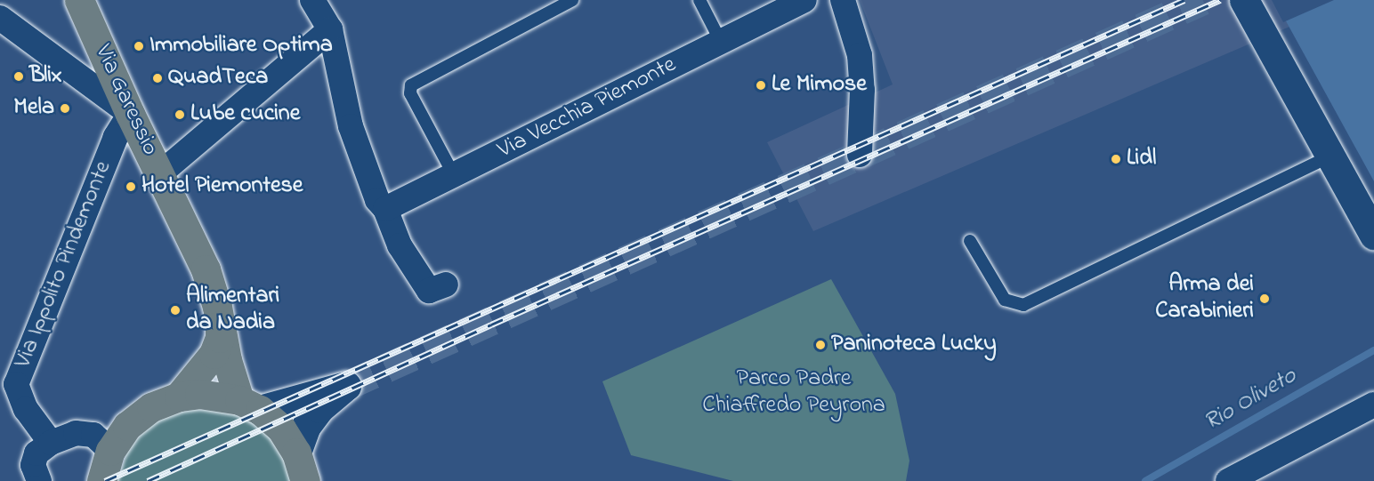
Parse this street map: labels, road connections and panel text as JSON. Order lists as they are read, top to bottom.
{
  "streets": {
    "main road": ["Via Garessio"],
    "street": ["Via Vecchia Piemonte", "Via Ippolito Pindemonte"]
  },
  "crossings": [
    ["Via Garessio", "Via Ippolito Pindemonte"]
  ],
  "water": ["Rio Oliveto"],
  "parks": ["Parco Padre Chiaffredo Peyrona"],
  "places": [
    "Immobiliare Optima",
    "Blix",
    "QuadTeca",
    "Le Mimose",
    "Mela",
    "Lube cucine",
    "Lidl",
    "Hotel Piemontese",
    "Arma dei Carabinieri",
    "Alimentari da Nadia",
    "Paninoteca Lucky"
  ]
}
